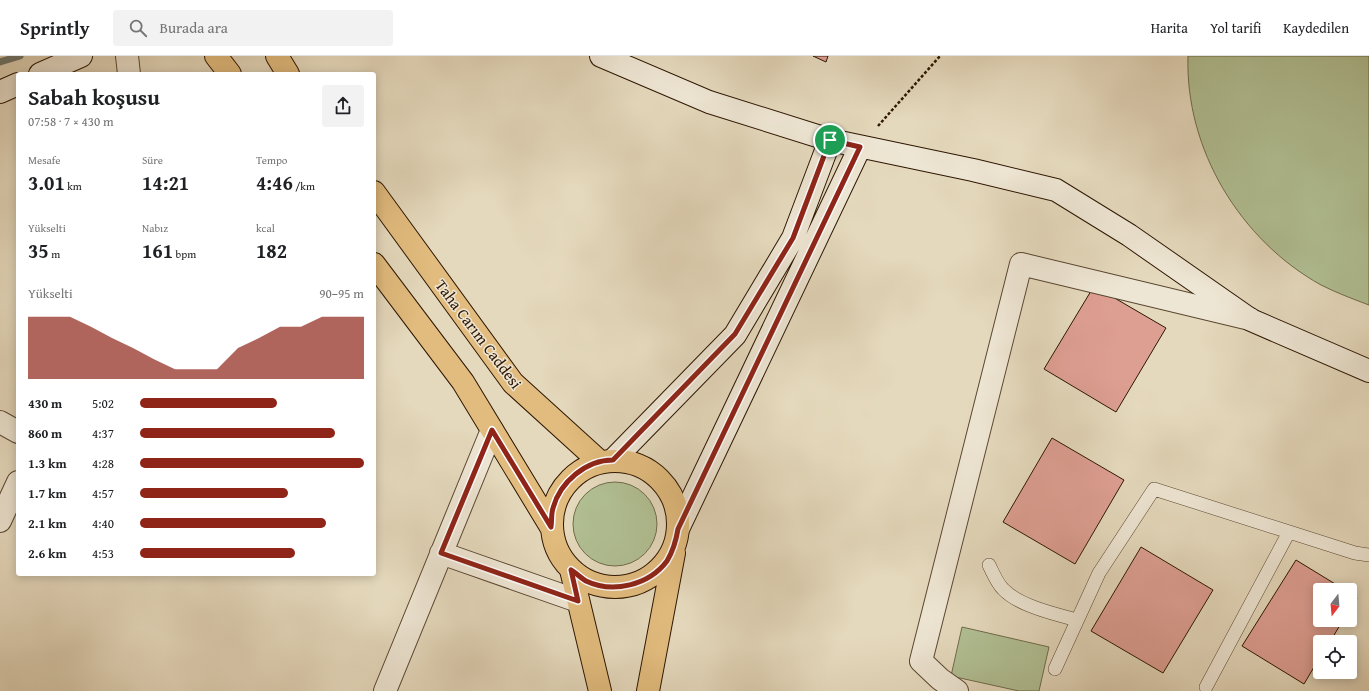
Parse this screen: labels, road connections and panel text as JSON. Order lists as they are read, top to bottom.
{
  "streets": {
    "main road": ["Taha Carım Caddesi"]
  },
  "north": "bottom",
  "page": {
    "header": "Sprintly",
    "search": "Burada ara",
    "nav": ["Harita", "Yol tarifi", "Kaydedilen"],
    "heading": ["Sabah koşusu", "07:58 · 7 × 430 m"],
    "stats": [
      ["Mesafe", "3.01 km"],
      ["Süre", "14:21"],
      ["Tempo", "4:46 /km"],
      ["Yükselti", "35 m"],
      ["Nabız", "161 bpm"],
      ["kcal", "182"]
    ],
    "chart": ["Yükselti", "90–95 m"],
    "list": [
      {
        "name": "430 m",
        "note": "5:02"
      },
      {
        "name": "860 m",
        "note": "4:37"
      },
      {
        "name": "1.3 km",
        "note": "4:28"
      },
      {
        "name": "1.7 km",
        "note": "4:57"
      },
      {
        "name": "2.1 km",
        "note": "4:40"
      },
      {
        "name": "2.6 km",
        "note": "4:53"
      }
    ]
  }
}
